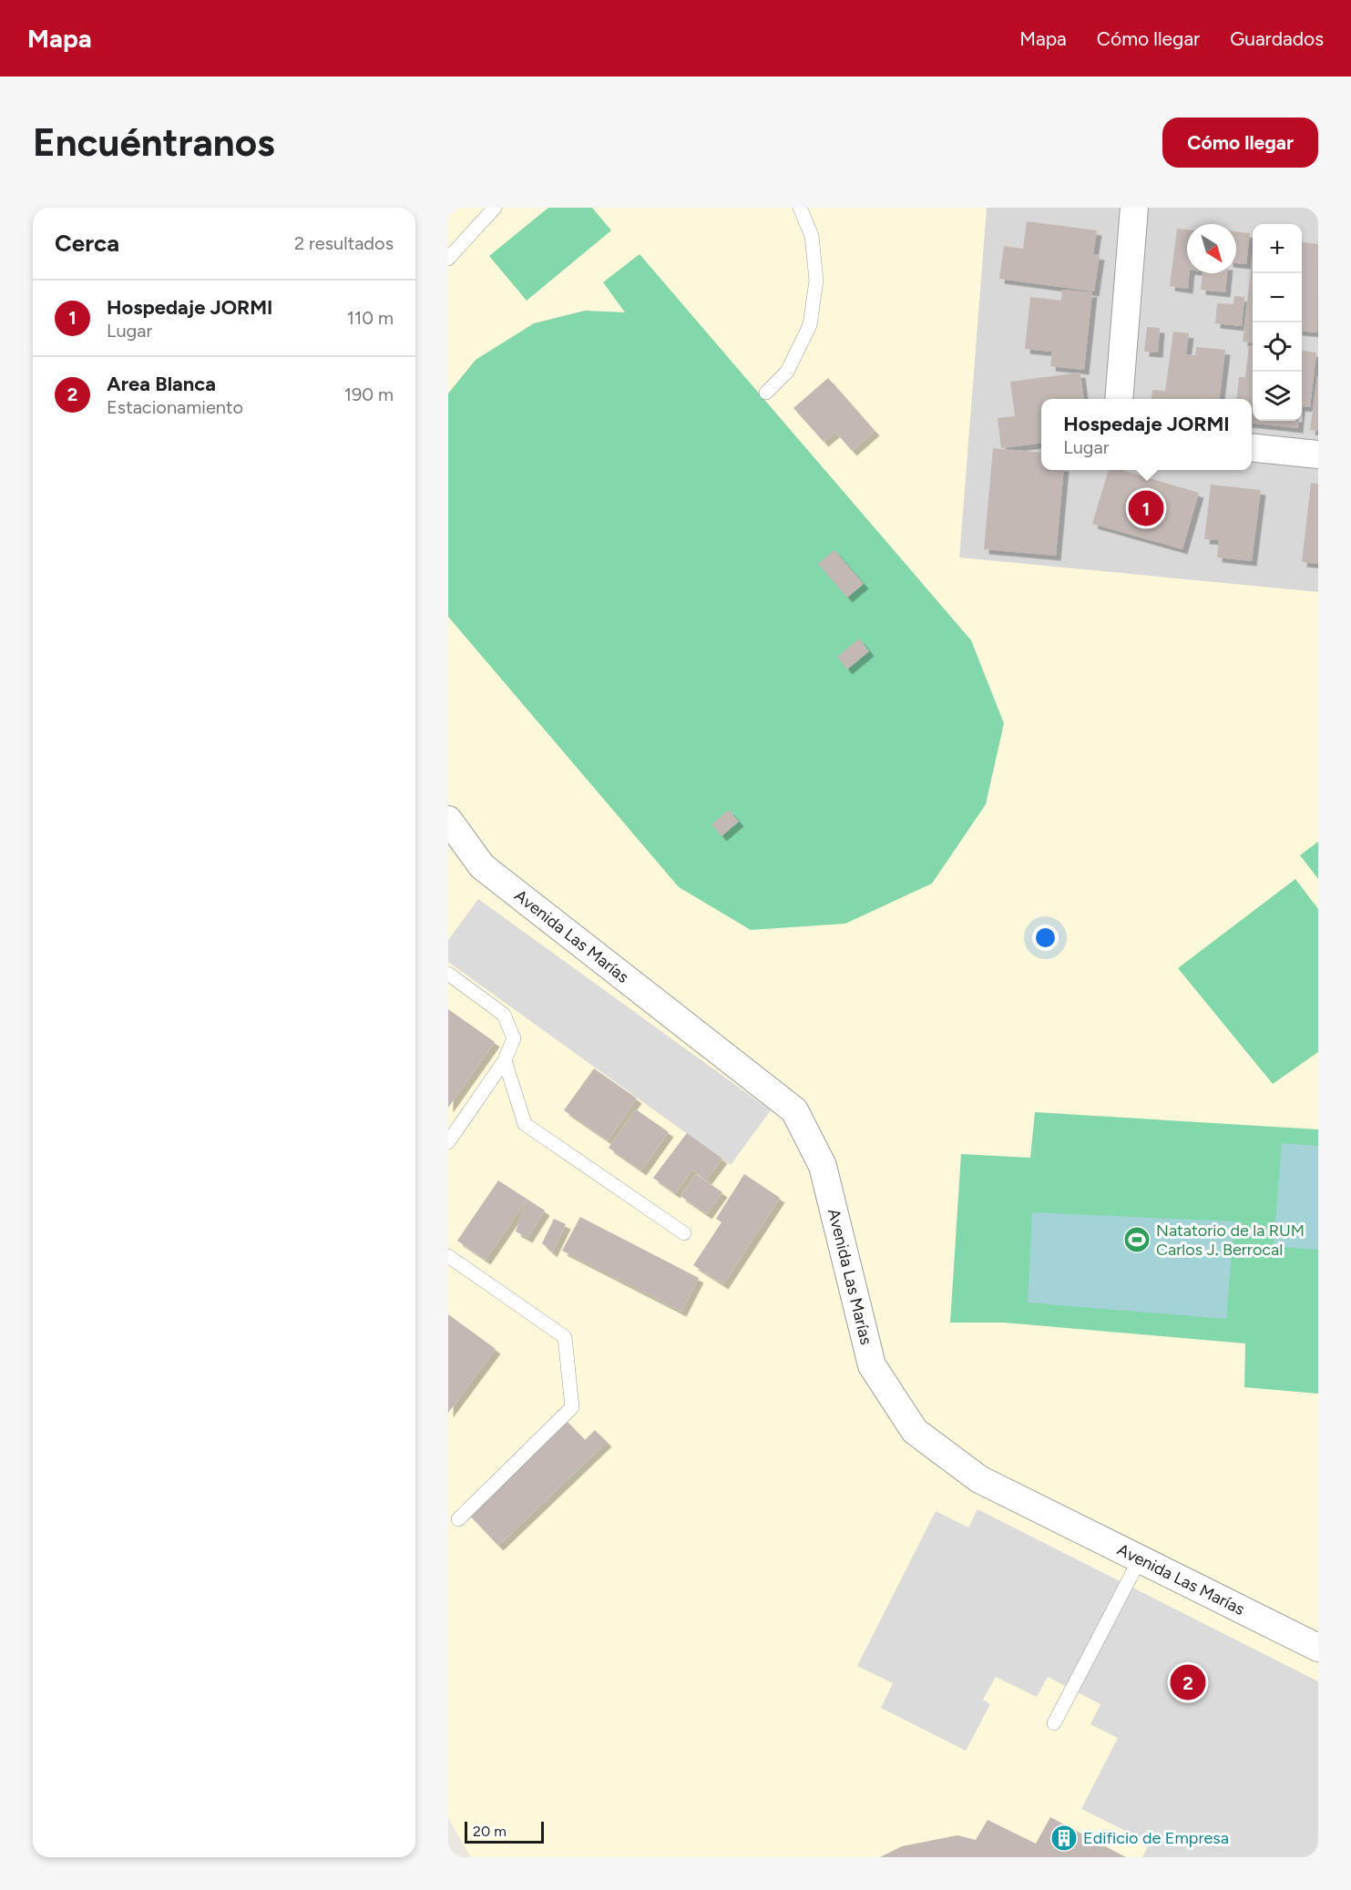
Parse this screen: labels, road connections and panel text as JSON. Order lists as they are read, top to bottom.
{
  "streets": {
    "street": ["Avenida Las Marías"]
  },
  "places": {
    "sports": ["Natatorio de la RUM Carlos J. Berrocal"],
    "building": ["Edificio de Empresa"]
  },
  "scale_bar": "20 m",
  "north": "bottom right",
  "page": {
    "header": "Mapa",
    "nav": ["Mapa", "Cómo llegar", "Guardados"],
    "buttons": "Cómo llegar",
    "title": "Encuéntranos",
    "heading": ["Cerca", "2 resultados"],
    "map_buttons": ["+", "−"],
    "list": [
      {
        "mark": "1",
        "name": "Hospedaje JORMI",
        "note": "Lugar",
        "value": "110 m"
      },
      {
        "mark": "2",
        "name": "Area Blanca",
        "note": "Estacionamiento",
        "value": "190 m"
      }
    ],
    "popup": ["Hospedaje JORMI", "Lugar"],
    "pins": ["1", "2"],
    "scale": "20 m"
  }
}
